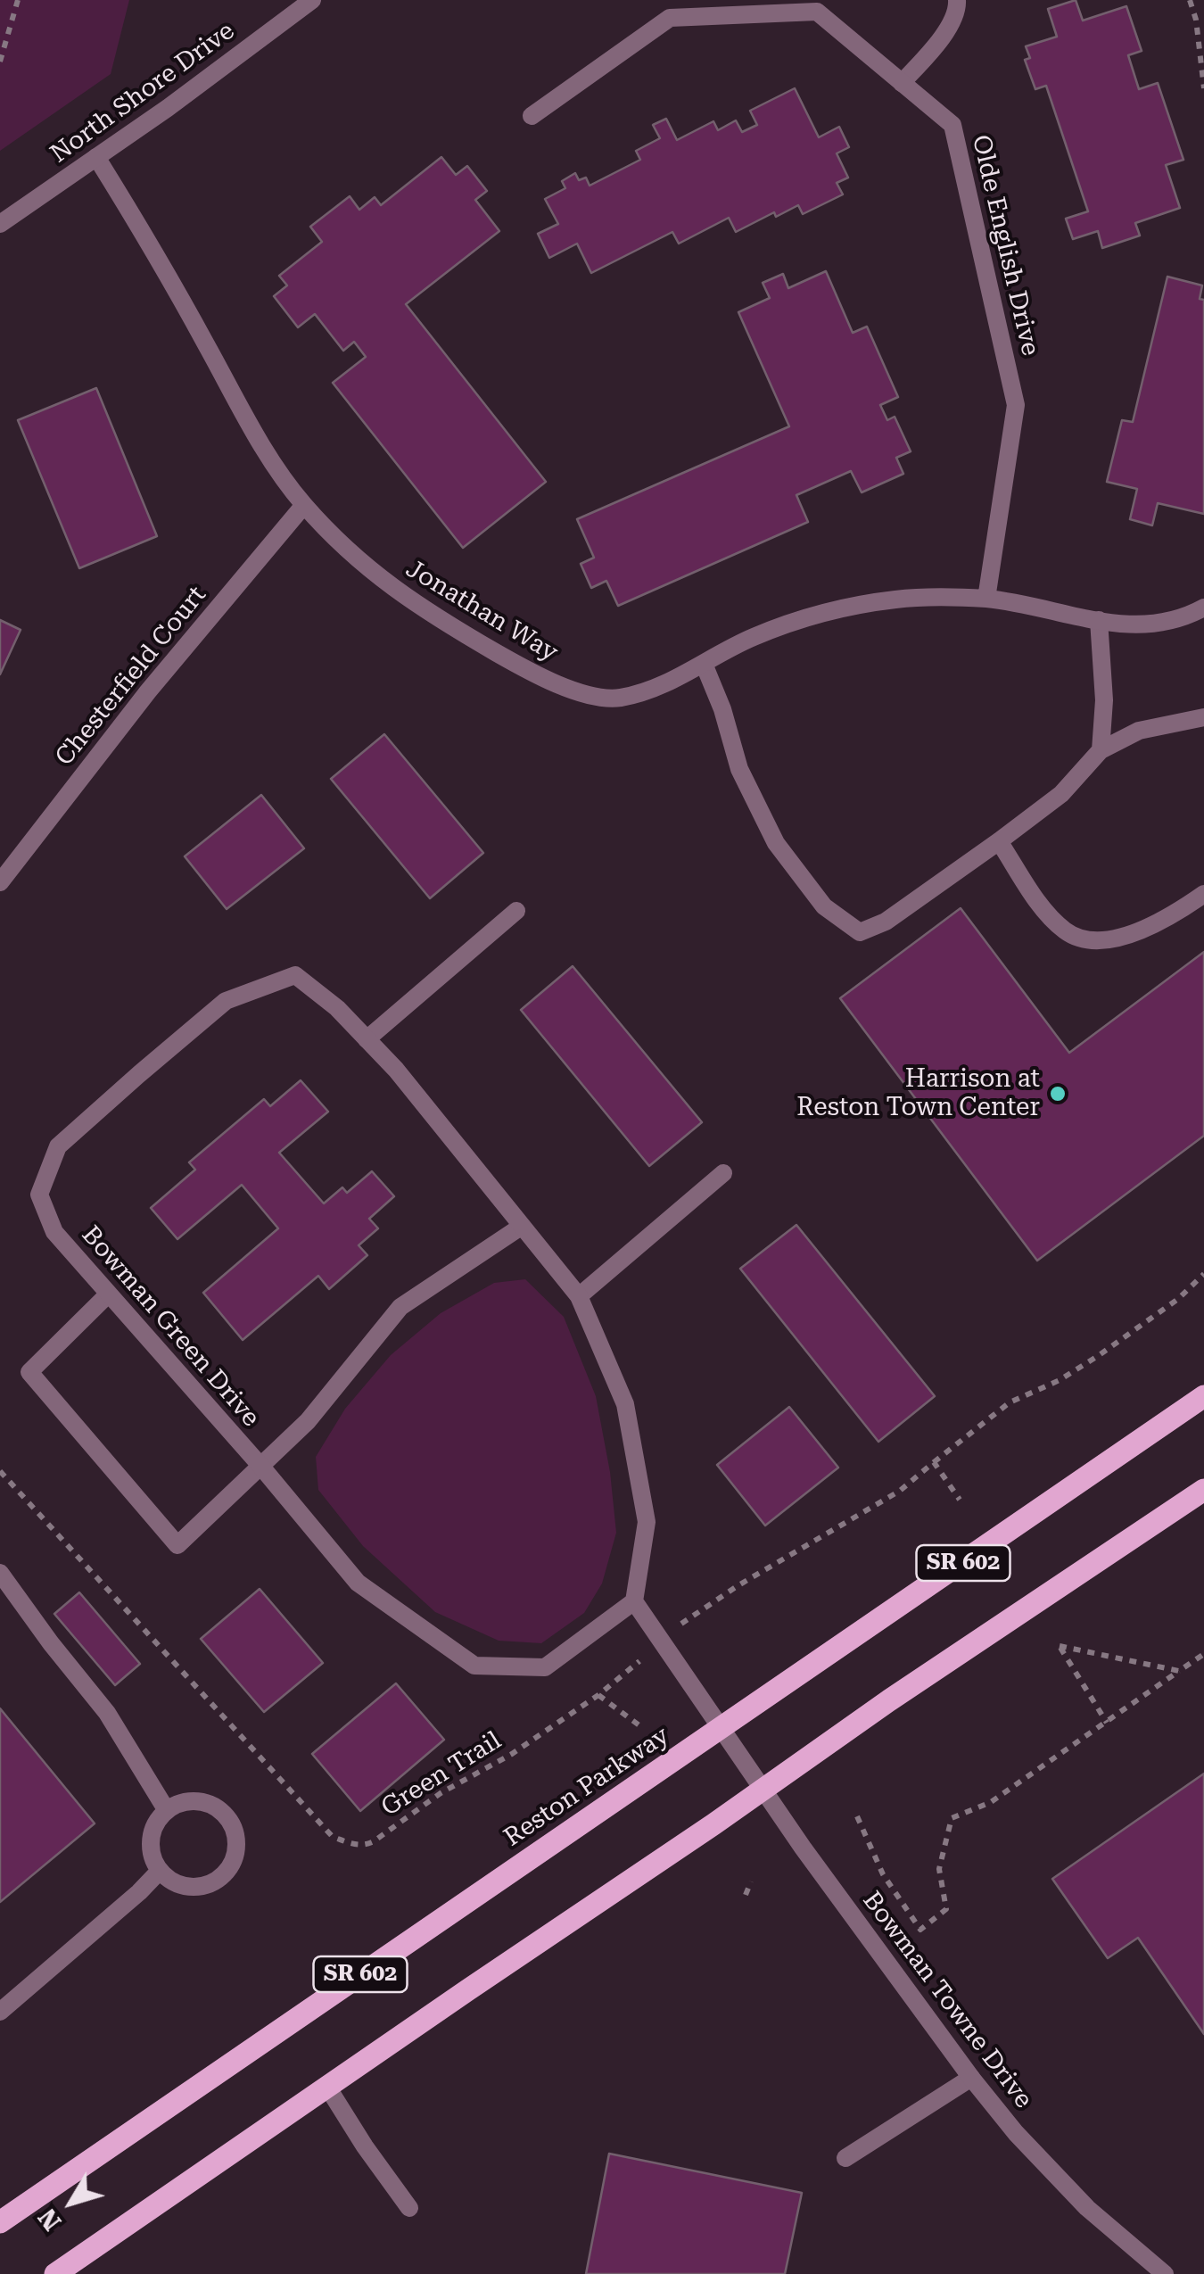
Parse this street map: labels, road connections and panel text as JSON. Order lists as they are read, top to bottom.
{
  "streets": {
    "main road": ["SR 602", "Reston Parkway"],
    "street": [
      "North Shore Drive",
      "Olde English Drive",
      "Jonathan Way",
      "Chesterfield Court",
      "Bowman Green Drive",
      "Bowman Towne Drive"
    ],
    "path": ["Green Trail"]
  },
  "crossings": [
    ["North Shore Drive", "Jonathan Way"],
    ["Olde English Drive", "Jonathan Way"],
    ["Jonathan Way", "Chesterfield Court"],
    ["SR 602", "Bowman Towne Drive"],
    ["Reston Parkway", "Bowman Towne Drive"]
  ],
  "places": ["Harrison at Reston Town Center"],
  "north": "bottom left"
}
